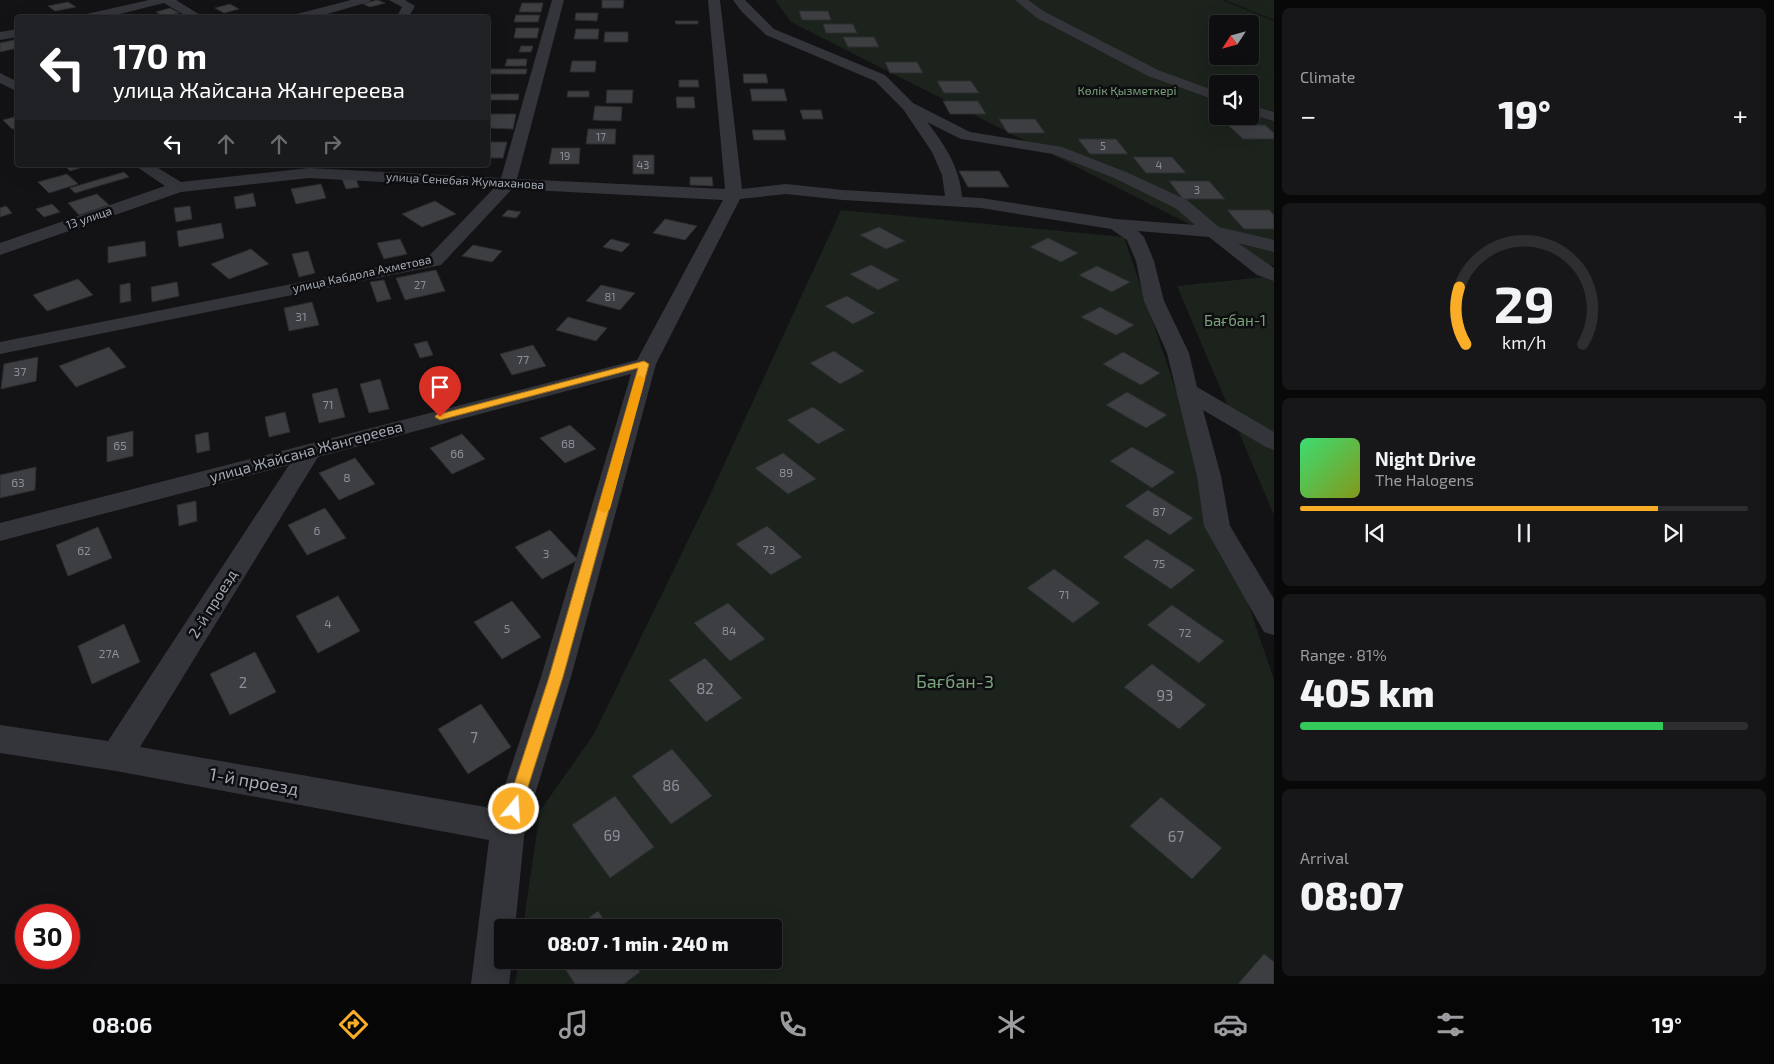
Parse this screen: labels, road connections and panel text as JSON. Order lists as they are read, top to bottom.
{
  "streets": {
    "street": [
      "улица Сенебая Жумаханова",
      "13 улица",
      "улица Кабдола Ахметова",
      "улица Жайсана Жангереева",
      "2-й проезд",
      "1-й проезд"
    ]
  },
  "crossings": [
    ["улица Сенебая Жумаханова", "13 улица"],
    ["улица Сенебая Жумаханова", "улица Кабдола Ахметова"],
    ["улица Жайсана Жангереева", "2-й проезд"],
    ["2-й проезд", "1-й проезд"]
  ],
  "parks": ["Көлік Қызметкері", "Бағбан-1", "Бағбан-3"],
  "house_numbers": [
    "17",
    "5",
    "19",
    "43",
    "4",
    "3",
    "27",
    "81",
    "31",
    "77",
    "37",
    "71",
    "68",
    "65",
    "66",
    "89",
    "8",
    "63",
    "87",
    "6",
    "73",
    "62",
    "3",
    "75",
    "71",
    "4",
    "5",
    "84",
    "72",
    "27А",
    "2",
    "82",
    "93",
    "7",
    "86",
    "69",
    "67"
  ],
  "north": "bottom left",
  "page": {
    "tile": [
      "Climate",
      ["Range · 81%", "405 km"],
      ["Arrival", "08:07"]
    ],
    "turn": ["170 m", "улица Жайсана Жангереева"],
    "heat": ["−", "19°", "+"],
    "song": ["Night Drive", "The Halogens"],
    "limit": "30",
    "trip": "08:07 · 1 min · 240 m",
    "tabs": ["08:06", "19°"],
    "gauge": ["29", "km/h"]
  }
}
